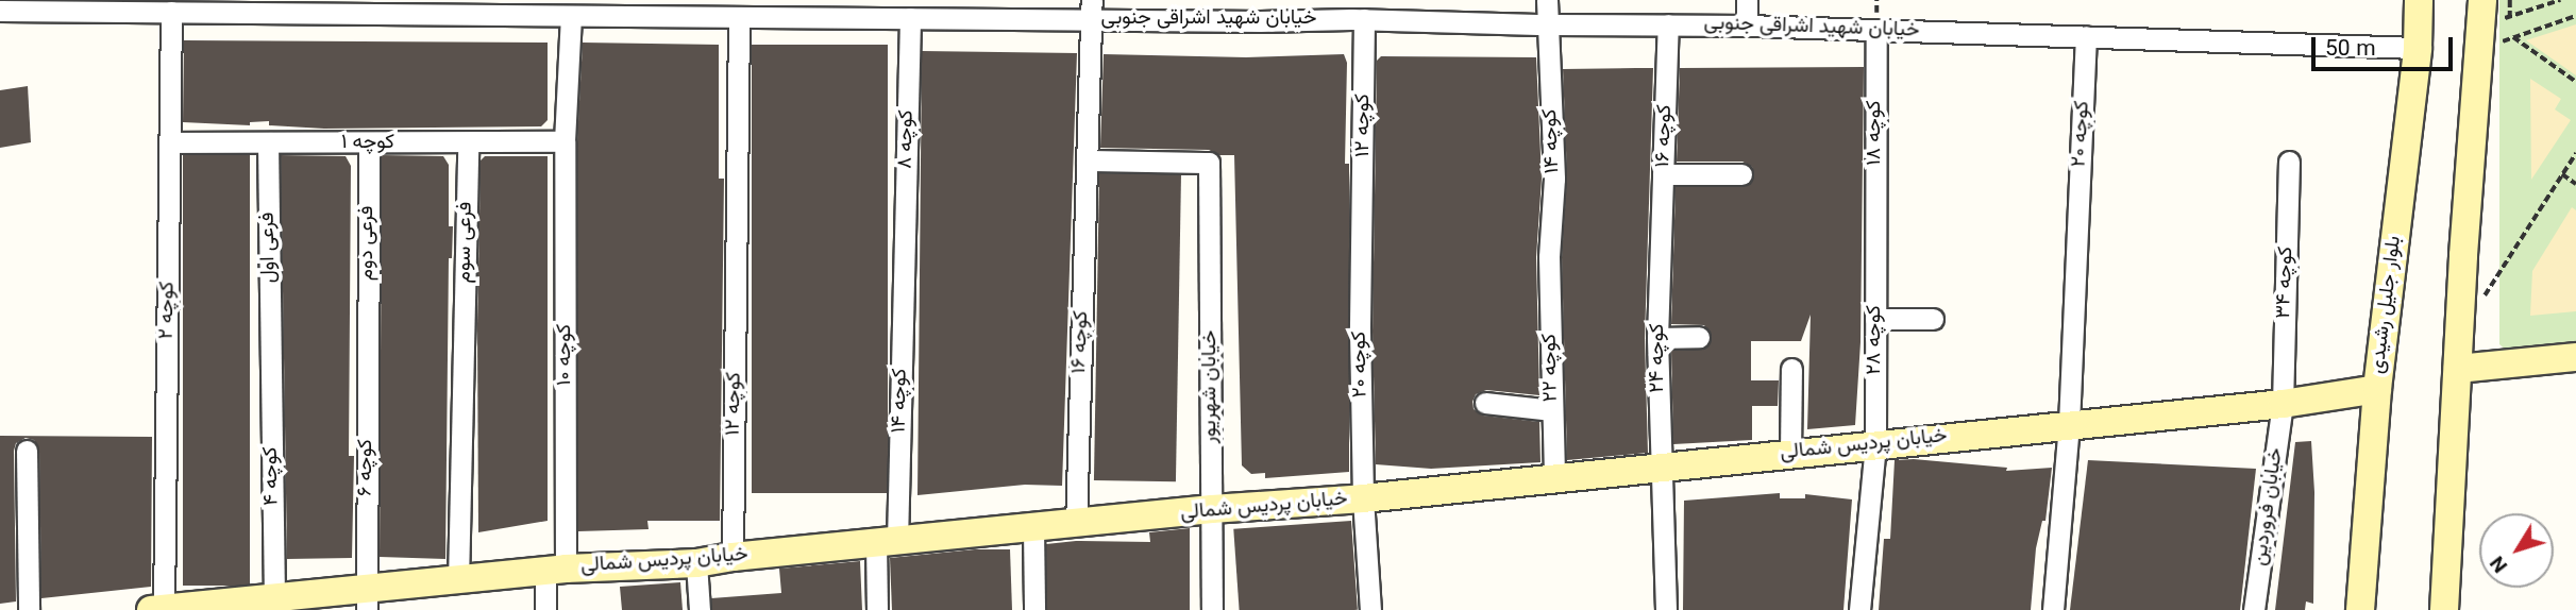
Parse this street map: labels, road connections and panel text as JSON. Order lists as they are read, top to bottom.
{
  "streets": {
    "street": [
      "خیابان شهید اشراقی جنوبی",
      "کوچه ۱۲",
      "کوچه ۱۸",
      "کوچه ۲۰",
      "کوچه ۱۶",
      "کوچه ۸",
      "کوچه ۱۴",
      "کوچه ۱",
      "فرعی سوم",
      "فرعی دوم",
      "فرعی اول",
      "کوچه ۳۴",
      "بلوار جلیل رشیدی",
      "کوچه ۲",
      "کوچه ۲۸",
      "کوچه ۱۰",
      "کوچه ۲۴",
      "کوچه ۲۲",
      "خیابان شهریور",
      "خیابان پردیس شمالی",
      "کوچه ۶",
      "کوچه ۴",
      "خیابان فروردین"
    ]
  },
  "crossings": [
    ["خیابان شهید اشراقی جنوبی", "کوچه ۱۲"],
    ["خیابان شهید اشراقی جنوبی", "کوچه ۱۸"],
    ["خیابان شهید اشراقی جنوبی", "کوچه ۲۰"],
    ["خیابان شهید اشراقی جنوبی", "کوچه ۱۶"],
    ["خیابان شهید اشراقی جنوبی", "کوچه ۸"],
    ["خیابان شهید اشراقی جنوبی", "کوچه ۱۴"],
    ["خیابان شهید اشراقی جنوبی", "بلوار جلیل رشیدی"],
    ["خیابان شهید اشراقی جنوبی", "کوچه ۲"],
    ["کوچه ۱۲", "کوچه ۲۰"],
    ["کوچه ۱۲", "خیابان پردیس شمالی"],
    ["کوچه ۱۸", "کوچه ۲۸"],
    ["کوچه ۲۰", "خیابان پردیس شمالی"],
    ["کوچه ۱۶", "کوچه ۲۴"],
    ["کوچه ۱۶", "خیابان شهریور"],
    ["کوچه ۱۶", "خیابان پردیس شمالی"],
    ["کوچه ۸", "کوچه ۱۴"],
    ["کوچه ۱۴", "کوچه ۲۲"],
    ["کوچه ۱۴", "خیابان پردیس شمالی"],
    ["کوچه ۱", "فرعی سوم"],
    ["کوچه ۱", "فرعی دوم"],
    ["کوچه ۱", "فرعی اول"],
    ["کوچه ۱", "کوچه ۲"],
    ["کوچه ۱", "کوچه ۱۰"],
    ["فرعی سوم", "خیابان پردیس شمالی"],
    ["فرعی دوم", "کوچه ۶"],
    ["فرعی اول", "کوچه ۴"],
    ["کوچه ۳۴", "خیابان پردیس شمالی"],
    ["کوچه ۳۴", "خیابان فروردین"],
    ["بلوار جلیل رشیدی", "خیابان پردیس شمالی"],
    ["کوچه ۲", "خیابان پردیس شمالی"],
    ["کوچه ۲۸", "خیابان پردیس شمالی"],
    ["کوچه ۱۰", "خیابان پردیس شمالی"],
    ["کوچه ۲۴", "خیابان پردیس شمالی"],
    ["کوچه ۲۲", "خیابان پردیس شمالی"],
    ["خیابان شهریور", "خیابان پردیس شمالی"],
    ["خیابان پردیس شمالی", "کوچه ۶"],
    ["خیابان پردیس شمالی", "کوچه ۴"],
    ["خیابان پردیس شمالی", "خیابان فروردین"]
  ],
  "scale_bar": "50 m",
  "north": "bottom left"
}
